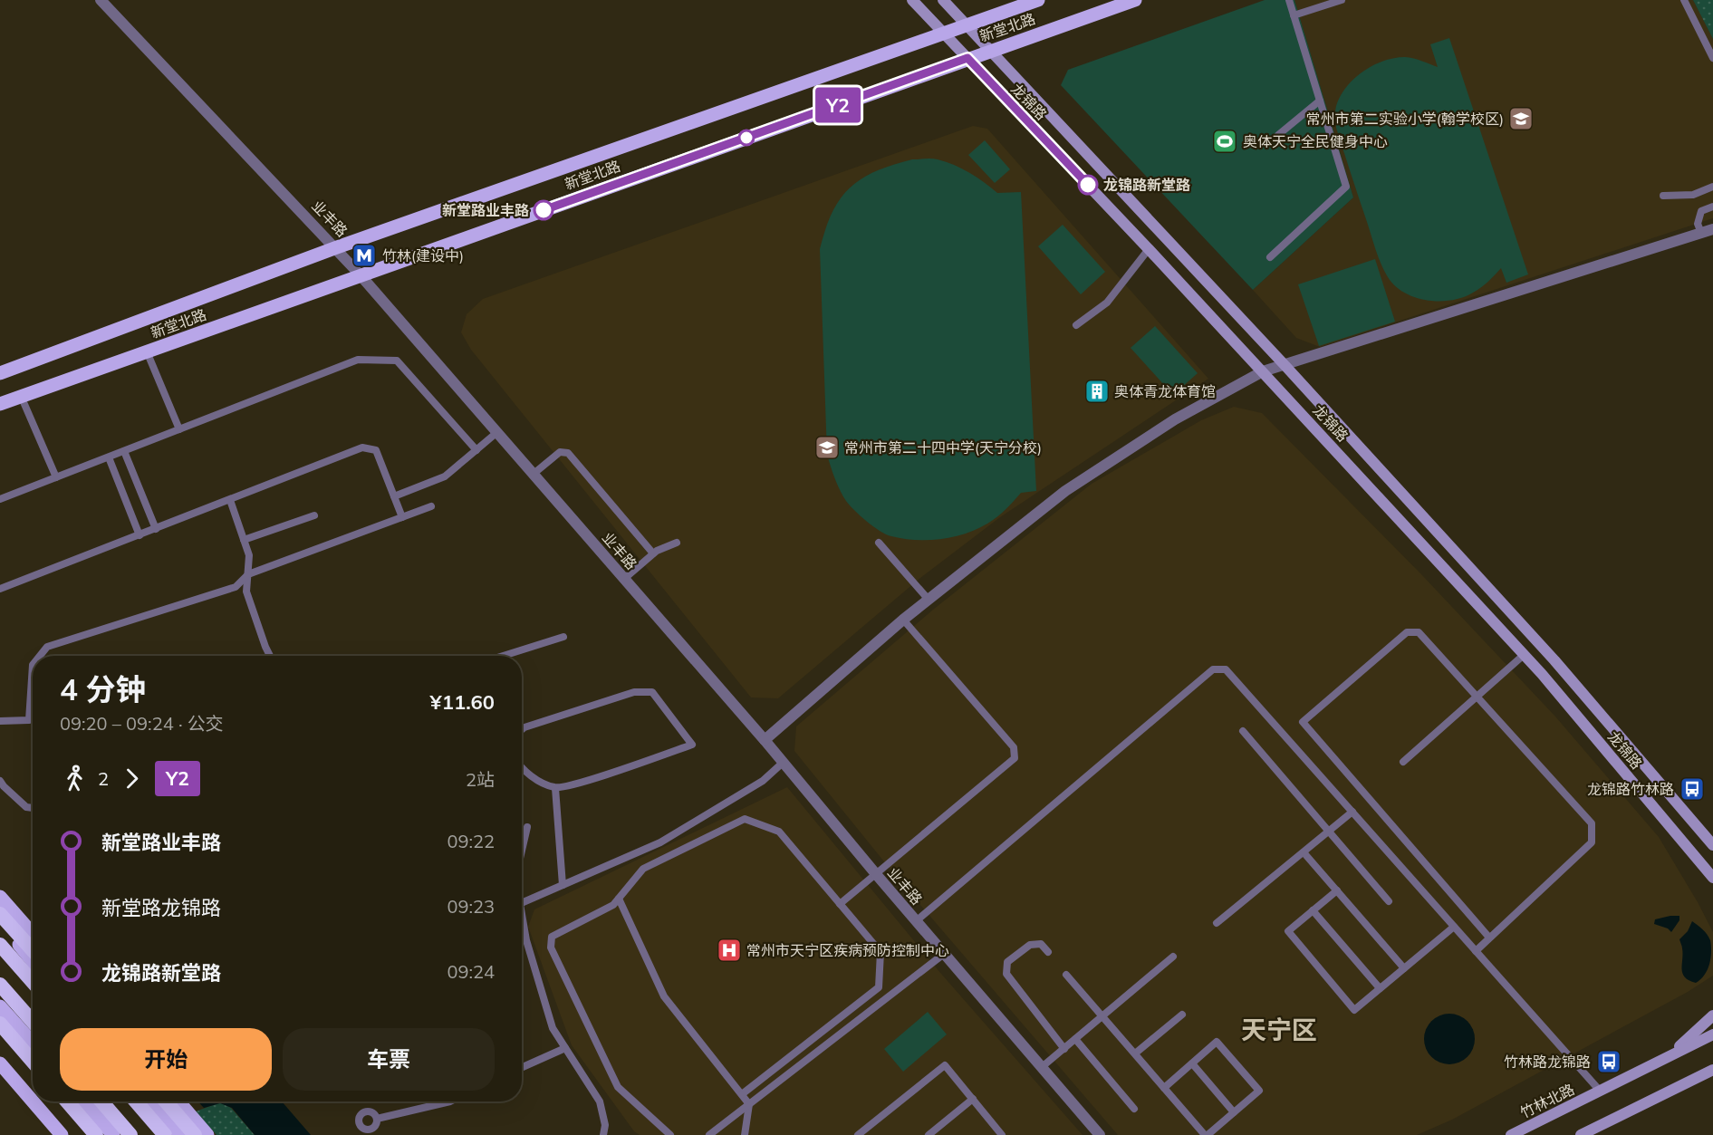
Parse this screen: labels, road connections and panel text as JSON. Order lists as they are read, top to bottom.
{
  "streets": {
    "main road": ["新堂北路", "龙锦路", "竹林北路"],
    "street": ["业丰路"]
  },
  "crossings": [
    ["新堂北路", "龙锦路"],
    ["新堂北路", "业丰路"]
  ],
  "districts": ["天宁区"],
  "places": {
    "school or university": ["常州市第二实验小学(翰学校区)", "常州市第二十四中学(天宁分校)"],
    "sports": ["奥体天宁全民健身中心"],
    "other": ["龙锦路新堂路", "新堂路业丰路"],
    "metro station": ["竹林(建设中)"],
    "building": ["奥体青龙体育馆"],
    "bus stop": ["龙锦路竹林路", "竹林路龙锦路"],
    "hospital": ["常州市天宁区疾病预防控制中心"]
  },
  "lines": ["bus line Y2"],
  "page": {
    "on_map": "Y2",
    "heading": ["4 分钟", "09:20 – 09:24 · 公交", "¥11.60"],
    "legs": ["2", "Y2", "2站"],
    "list": [
      {
        "name": "新堂路业丰路",
        "value": "09:22"
      },
      {
        "name": "新堂路龙锦路",
        "value": "09:23"
      },
      {
        "name": "龙锦路新堂路",
        "value": "09:24"
      }
    ],
    "buttons": ["开始", "车票"]
  }
}
